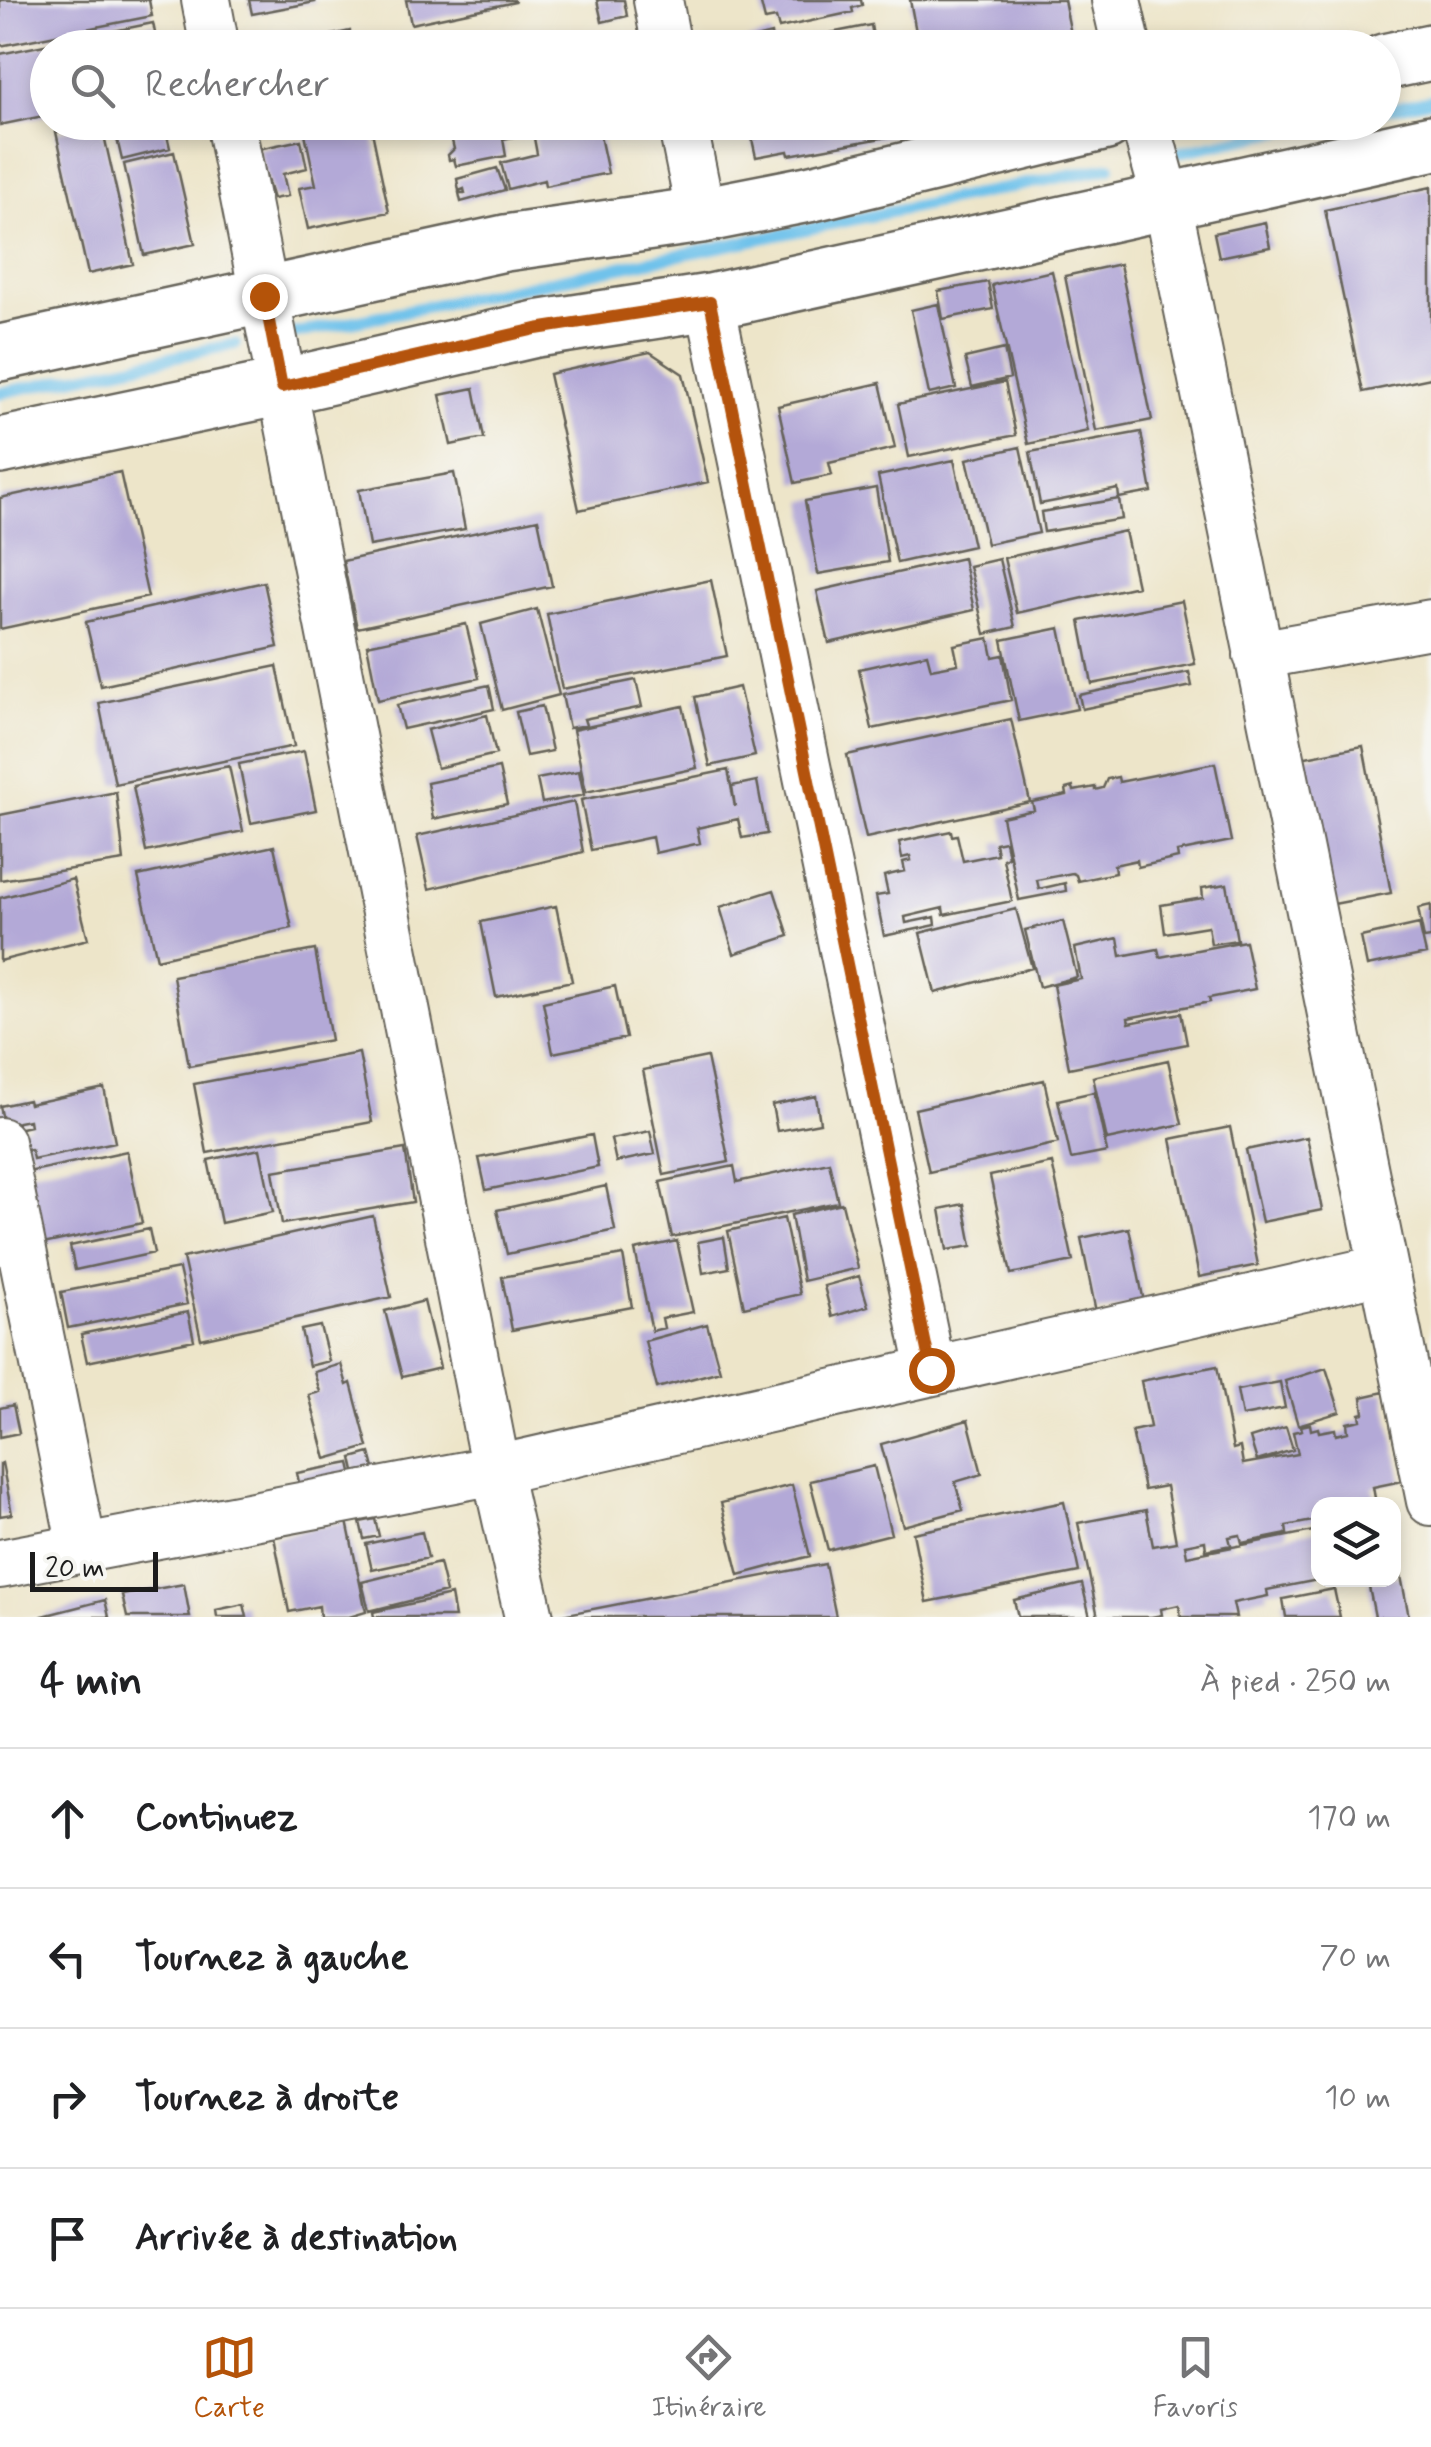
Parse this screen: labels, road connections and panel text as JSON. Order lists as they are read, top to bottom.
{
  "scale_bar": "20 m",
  "page": {
    "search": "Rechercher",
    "scale": "20 m",
    "heading": ["4 min", "À pied · 250 m"],
    "list": [
      ["Continuez", "170 m"],
      ["Tournez à gauche", "70 m"],
      ["Tournez à droite", "10 m"],
      "Arrivée à destination"
    ],
    "nav": ["Carte", "Itinéraire", "Favoris"]
  }
}
